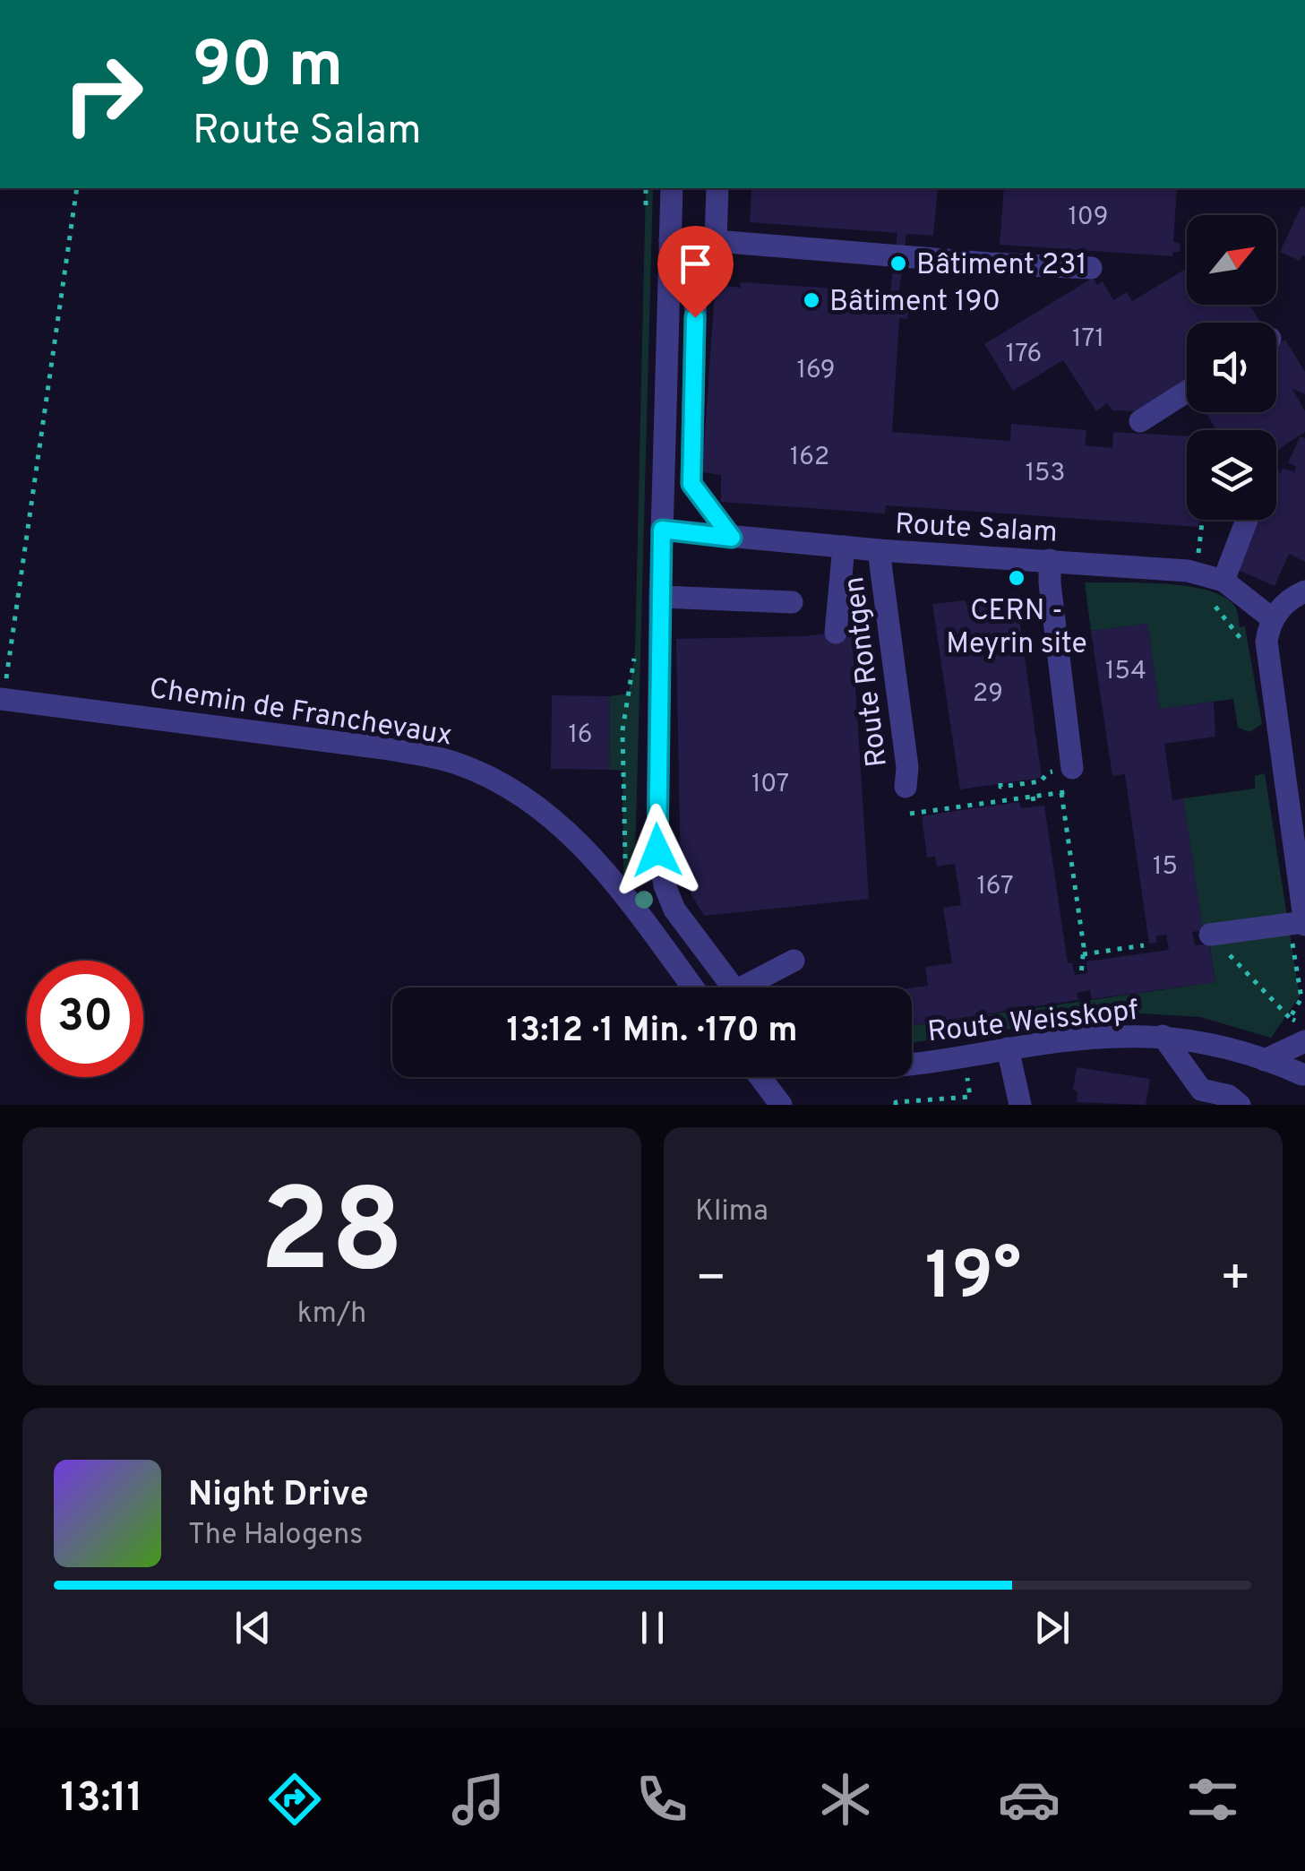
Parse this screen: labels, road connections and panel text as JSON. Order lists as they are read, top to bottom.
{
  "streets": {
    "street": [
      "Route Salam",
      "Route Rontgen",
      "Chemin de Franchevaux",
      "Route Weisskopf"
    ]
  },
  "crossings": [
    ["Route Salam", "Route Rontgen"]
  ],
  "places": ["Bâtiment 231", "Bâtiment 190", "CERN - Meyrin site"],
  "house_numbers": [
    "109",
    "171",
    "176",
    "169",
    "162",
    "153",
    "154",
    "29",
    "16",
    "107",
    "15",
    "167"
  ],
  "north": "top right",
  "page": {
    "turn": ["90 m", "Route Salam"],
    "limit": "30",
    "trip": "13:12 · 1 Min. · 170 m",
    "tile": [
      ["28", "km/h"],
      "Klima"
    ],
    "heat": ["−", "19°", "+"],
    "song": ["Night Drive", "The Halogens"],
    "tabs": "13:11"
  }
}
